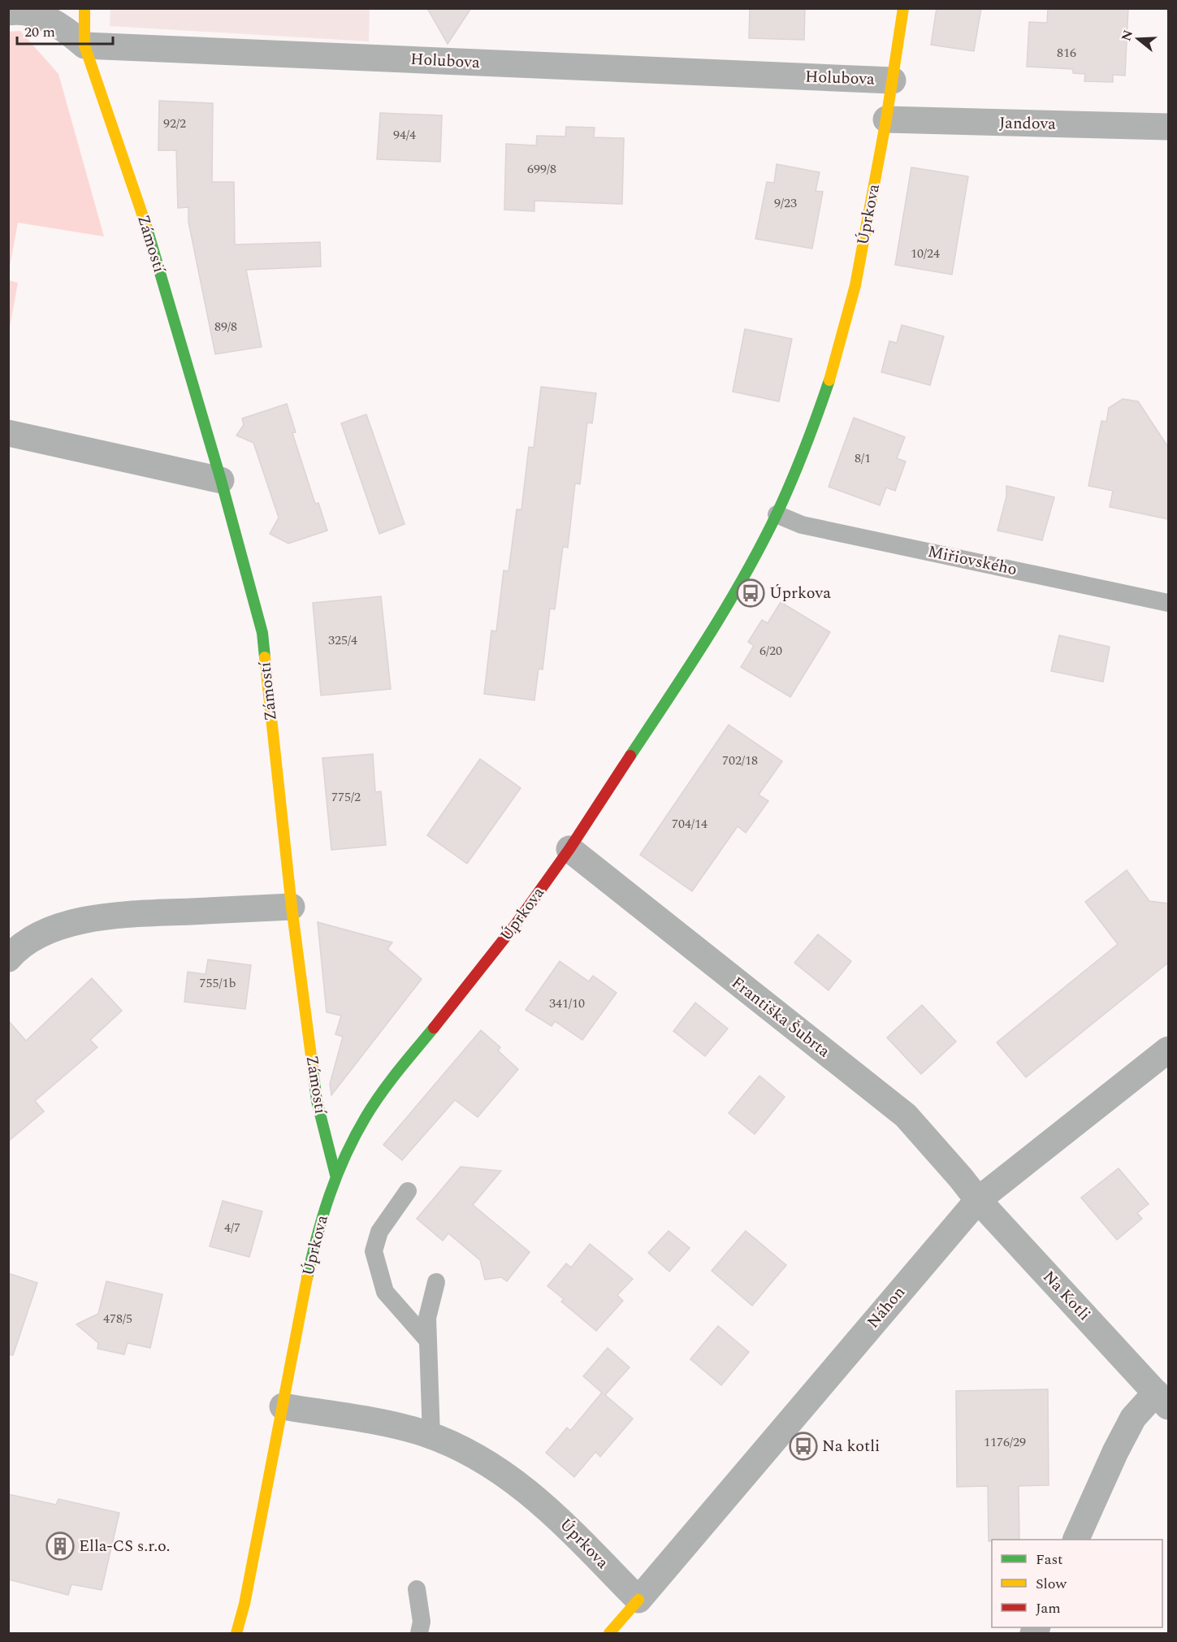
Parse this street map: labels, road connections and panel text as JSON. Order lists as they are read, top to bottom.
{
  "streets": {
    "street": [
      "Holubova",
      "Jandova",
      "Úprkova",
      "Zámostí",
      "Františka Šubrta",
      "Na Kotli",
      "Náhon"
    ],
    "lane": ["Miřiovského"]
  },
  "crossings": [
    ["Holubova", "Úprkova"],
    ["Holubova", "Zámostí"],
    ["Jandova", "Úprkova"],
    ["Úprkova", "Zámostí"],
    ["Úprkova", "Miřiovského"],
    ["Úprkova", "Františka Šubrta"],
    ["Úprkova", "Náhon"],
    ["Františka Šubrta", "Na Kotli"],
    ["Františka Šubrta", "Náhon"],
    ["Na Kotli", "Náhon"]
  ],
  "places": {
    "bus stop": ["Úprkova", "Na kotli"],
    "building": ["Ella-CS s.r.o."]
  },
  "house_numbers": [
    "816",
    "92/2",
    "94/4",
    "699/8",
    "9/23",
    "10/24",
    "89/8",
    "8/1",
    "325/4",
    "6/20",
    "702/18",
    "775/2",
    "704/14",
    "755/1b",
    "341/10",
    "4/7",
    "478/5",
    "1176/29"
  ],
  "legend": ["Fast", "Slow", "Jam"],
  "scale_bar": "20 m",
  "north": "left"
}
